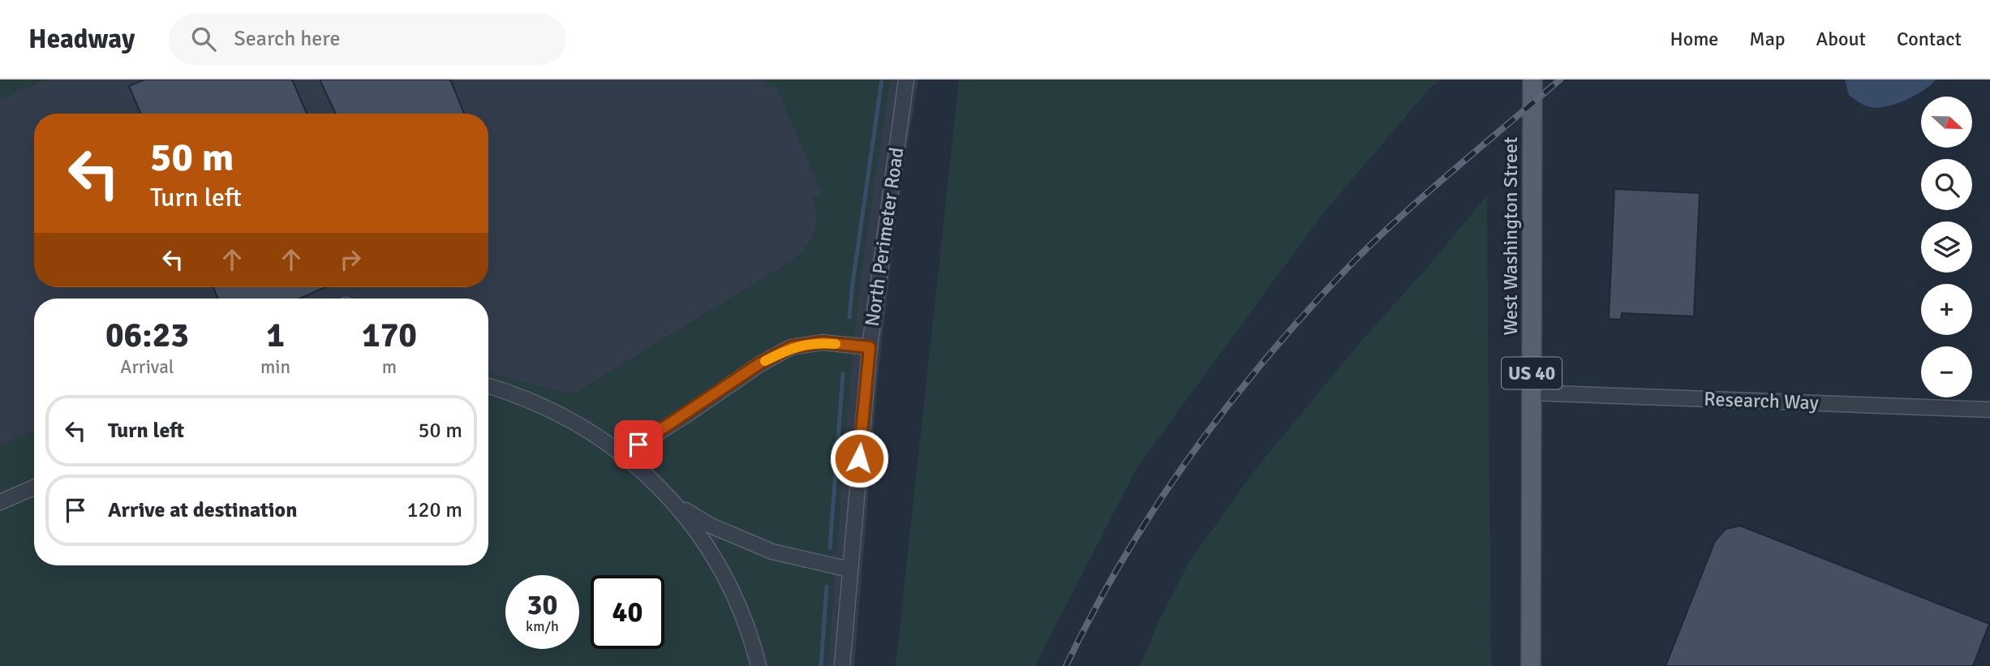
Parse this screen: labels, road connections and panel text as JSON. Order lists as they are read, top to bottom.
{
  "streets": {
    "main road": ["West Washington Street", "US 40"],
    "street": ["North Perimeter Road", "Research Way"]
  },
  "crossings": [
    ["West Washington Street", "Research Way"]
  ],
  "north": "right",
  "page": {
    "header": "Headway",
    "search": "Search here",
    "nav": [
      "Home",
      "Map",
      "About",
      "Contact"
    ],
    "map_buttons": ["+", "−"],
    "turn": ["50 m", "Turn left"],
    "eta": [
      "06:23",
      "Arrival",
      "1",
      "min",
      "170",
      "m"
    ],
    "list": [
      {
        "name": "Turn left",
        "value": "50 m"
      },
      {
        "name": "Arrive at destination",
        "value": "120 m"
      }
    ],
    "speed": "30 km/h",
    "limit": "40"
  }
}
